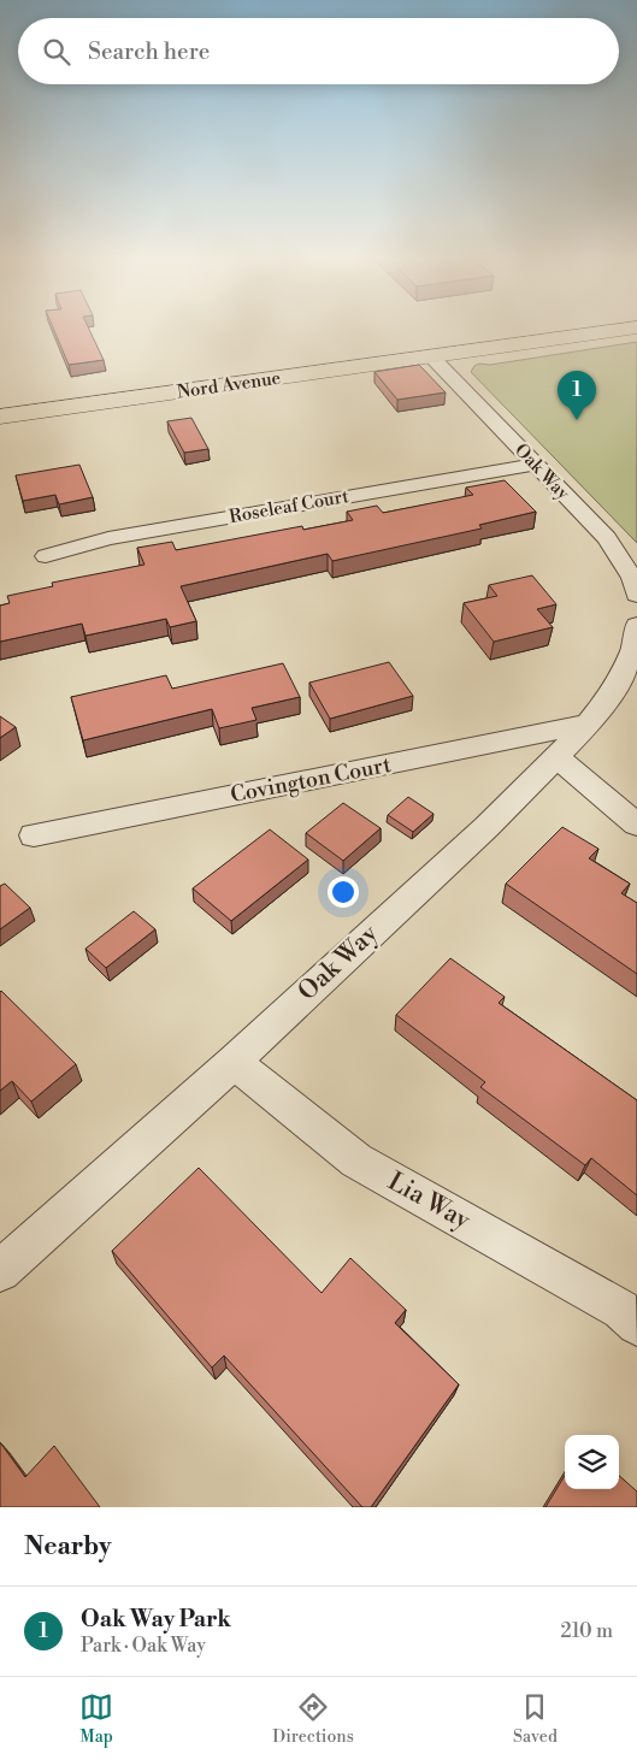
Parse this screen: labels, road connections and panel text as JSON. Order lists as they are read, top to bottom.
{
  "streets": {
    "main road": ["Nord Avenue"],
    "street": [
      "Oak Way",
      "Roseleaf Court",
      "Covington Court",
      "Lia Way"
    ]
  },
  "crossings": [
    ["Nord Avenue", "Oak Way"],
    ["Oak Way", "Roseleaf Court"],
    ["Oak Way", "Covington Court"],
    ["Oak Way", "Lia Way"]
  ],
  "page": {
    "search": "Search here",
    "pins": "1",
    "heading": "Nearby",
    "list": [
      {
        "mark": "1",
        "name": "Oak Way Park",
        "note": "Park · Oak Way",
        "value": "210 m"
      }
    ],
    "nav": ["Map", "Directions", "Saved"]
  }
}
